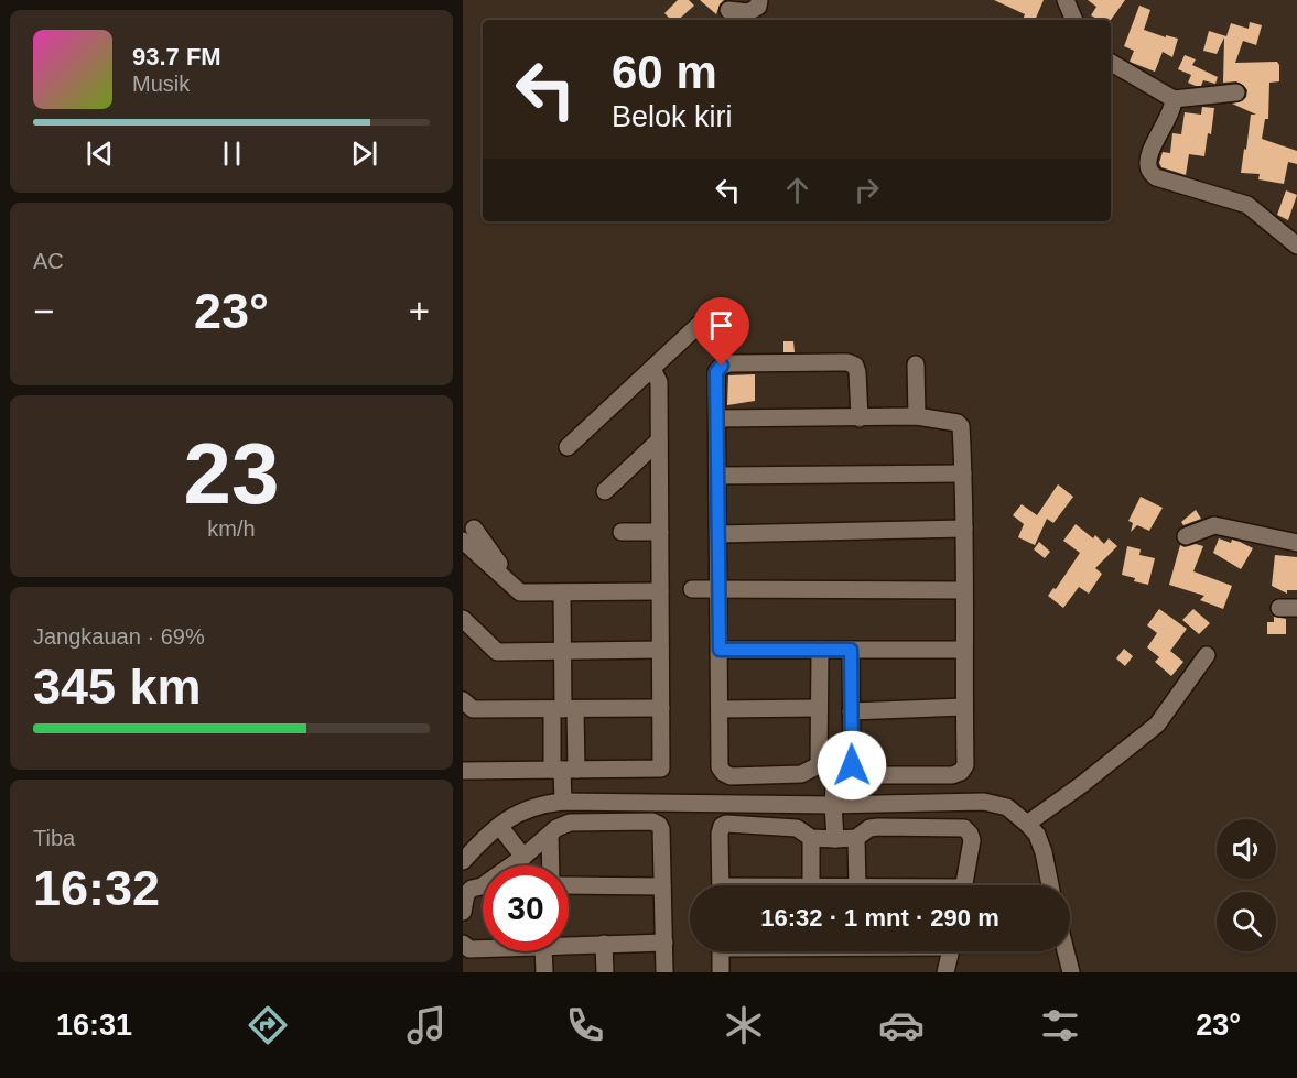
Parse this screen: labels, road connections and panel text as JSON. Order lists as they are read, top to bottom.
{
  "page": {
    "turn": ["60 m", "Belok kiri"],
    "song": ["93.7 FM", "Musik"],
    "tile": [
      "AC",
      ["23", "km/h"],
      ["Jangkauan · 69%", "345 km"],
      ["Tiba", "16:32"]
    ],
    "heat": ["−", "23°", "+"],
    "limit": "30",
    "trip": "16:32 · 1 mnt · 290 m",
    "tabs": ["16:31", "23°"]
  }
}
